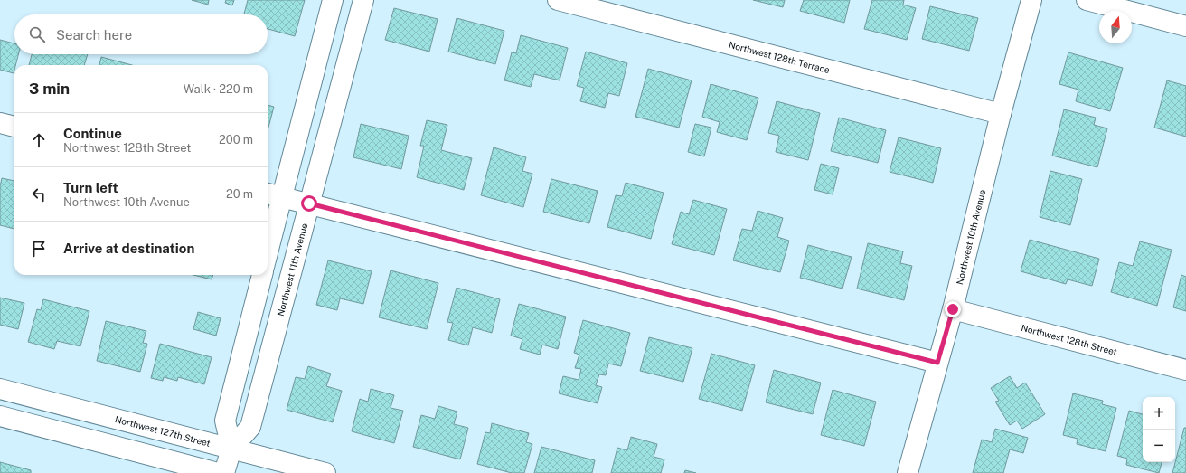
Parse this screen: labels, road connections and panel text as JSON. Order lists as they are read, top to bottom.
{
  "streets": {
    "street": [
      "Northwest 128th Terrace",
      "Northwest 10th Avenue",
      "Northwest 11th Avenue",
      "Northwest 128th Street",
      "Northwest 127th Street"
    ]
  },
  "crossings": [
    ["Northwest 128th Terrace", "Northwest 10th Avenue"],
    ["Northwest 10th Avenue", "Northwest 128th Street"],
    ["Northwest 11th Avenue", "Northwest 127th Street"]
  ],
  "north": "top",
  "page": {
    "search": "Search here",
    "heading": ["3 min", "Walk · 220 m"],
    "list": [
      ["Continue", "Northwest 128th Street", "200 m"],
      ["Turn left", "Northwest 10th Avenue", "20 m"],
      "Arrive at destination"
    ],
    "map_buttons": ["+", "−"]
  }
}
